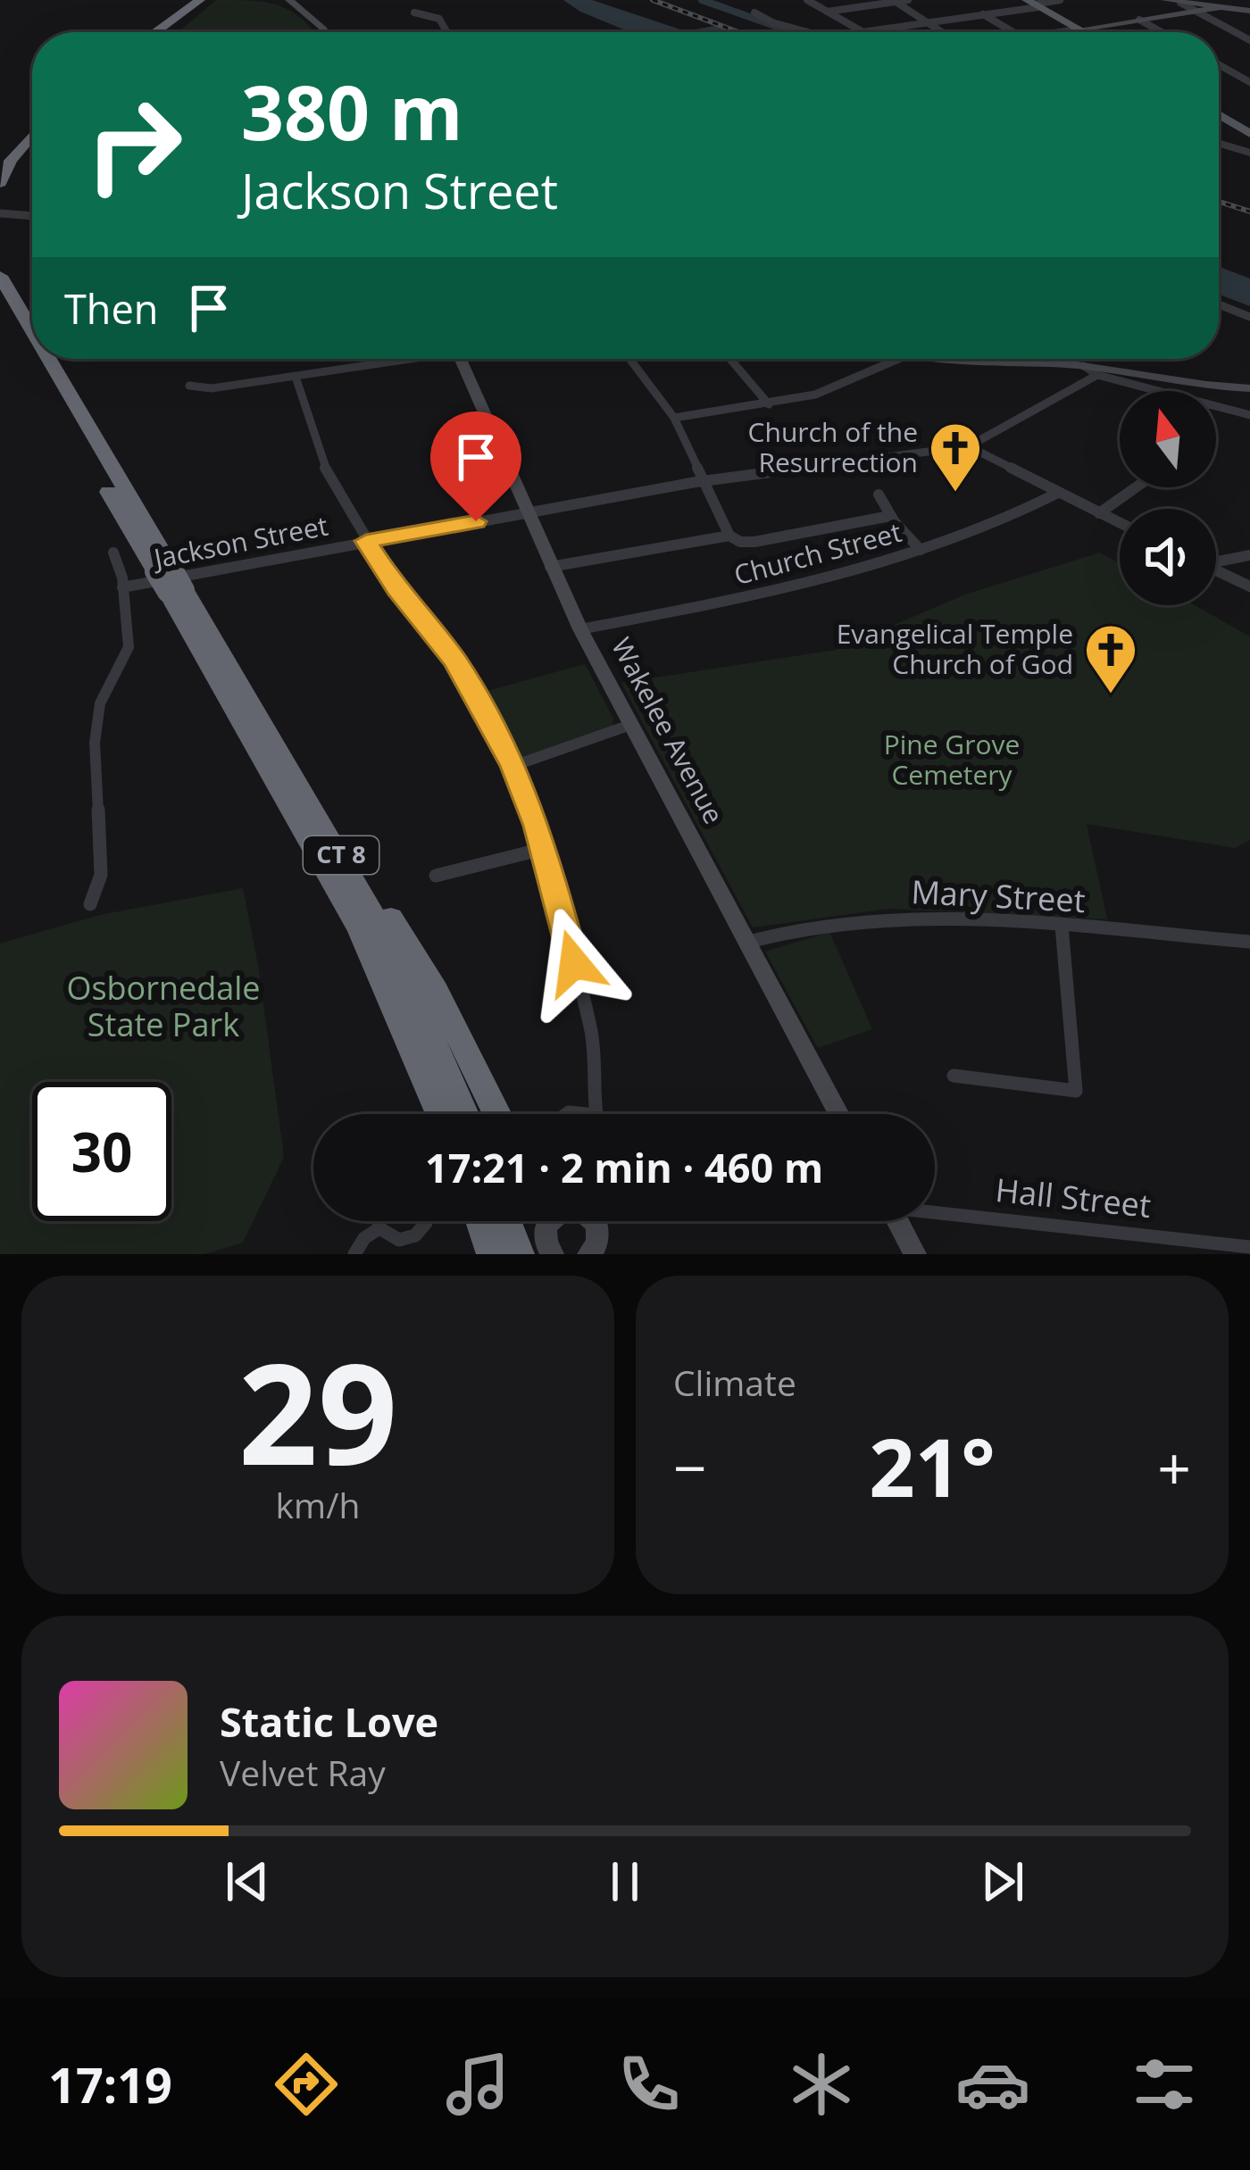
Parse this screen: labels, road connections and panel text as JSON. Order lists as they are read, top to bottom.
{
  "streets": {
    "highway": ["CT 8"],
    "main road": ["Wakelee Avenue"],
    "street": [
      "Jackson Street",
      "Church Street",
      "Mary Street",
      "Hall Street"
    ]
  },
  "crossings": [
    ["Jackson Street", "Wakelee Avenue"],
    ["Church Street", "Wakelee Avenue"],
    ["Wakelee Avenue", "Mary Street"]
  ],
  "parks": ["Pine Grove Cemetery", "Osbornedale State Park"],
  "places": {
    "church": ["Church of the Resurrection", "Evangelical Temple Church of God"]
  },
  "north": "top",
  "page": {
    "turn": ["380 m", "Jackson Street"],
    "then": "Then",
    "limit": "30",
    "trip": "17:21 · 2 min · 460 m",
    "tile": [
      ["29", "km/h"],
      "Climate"
    ],
    "heat": ["−", "21°", "+"],
    "song": ["Static Love", "Velvet Ray"],
    "tabs": "17:19"
  }
}
